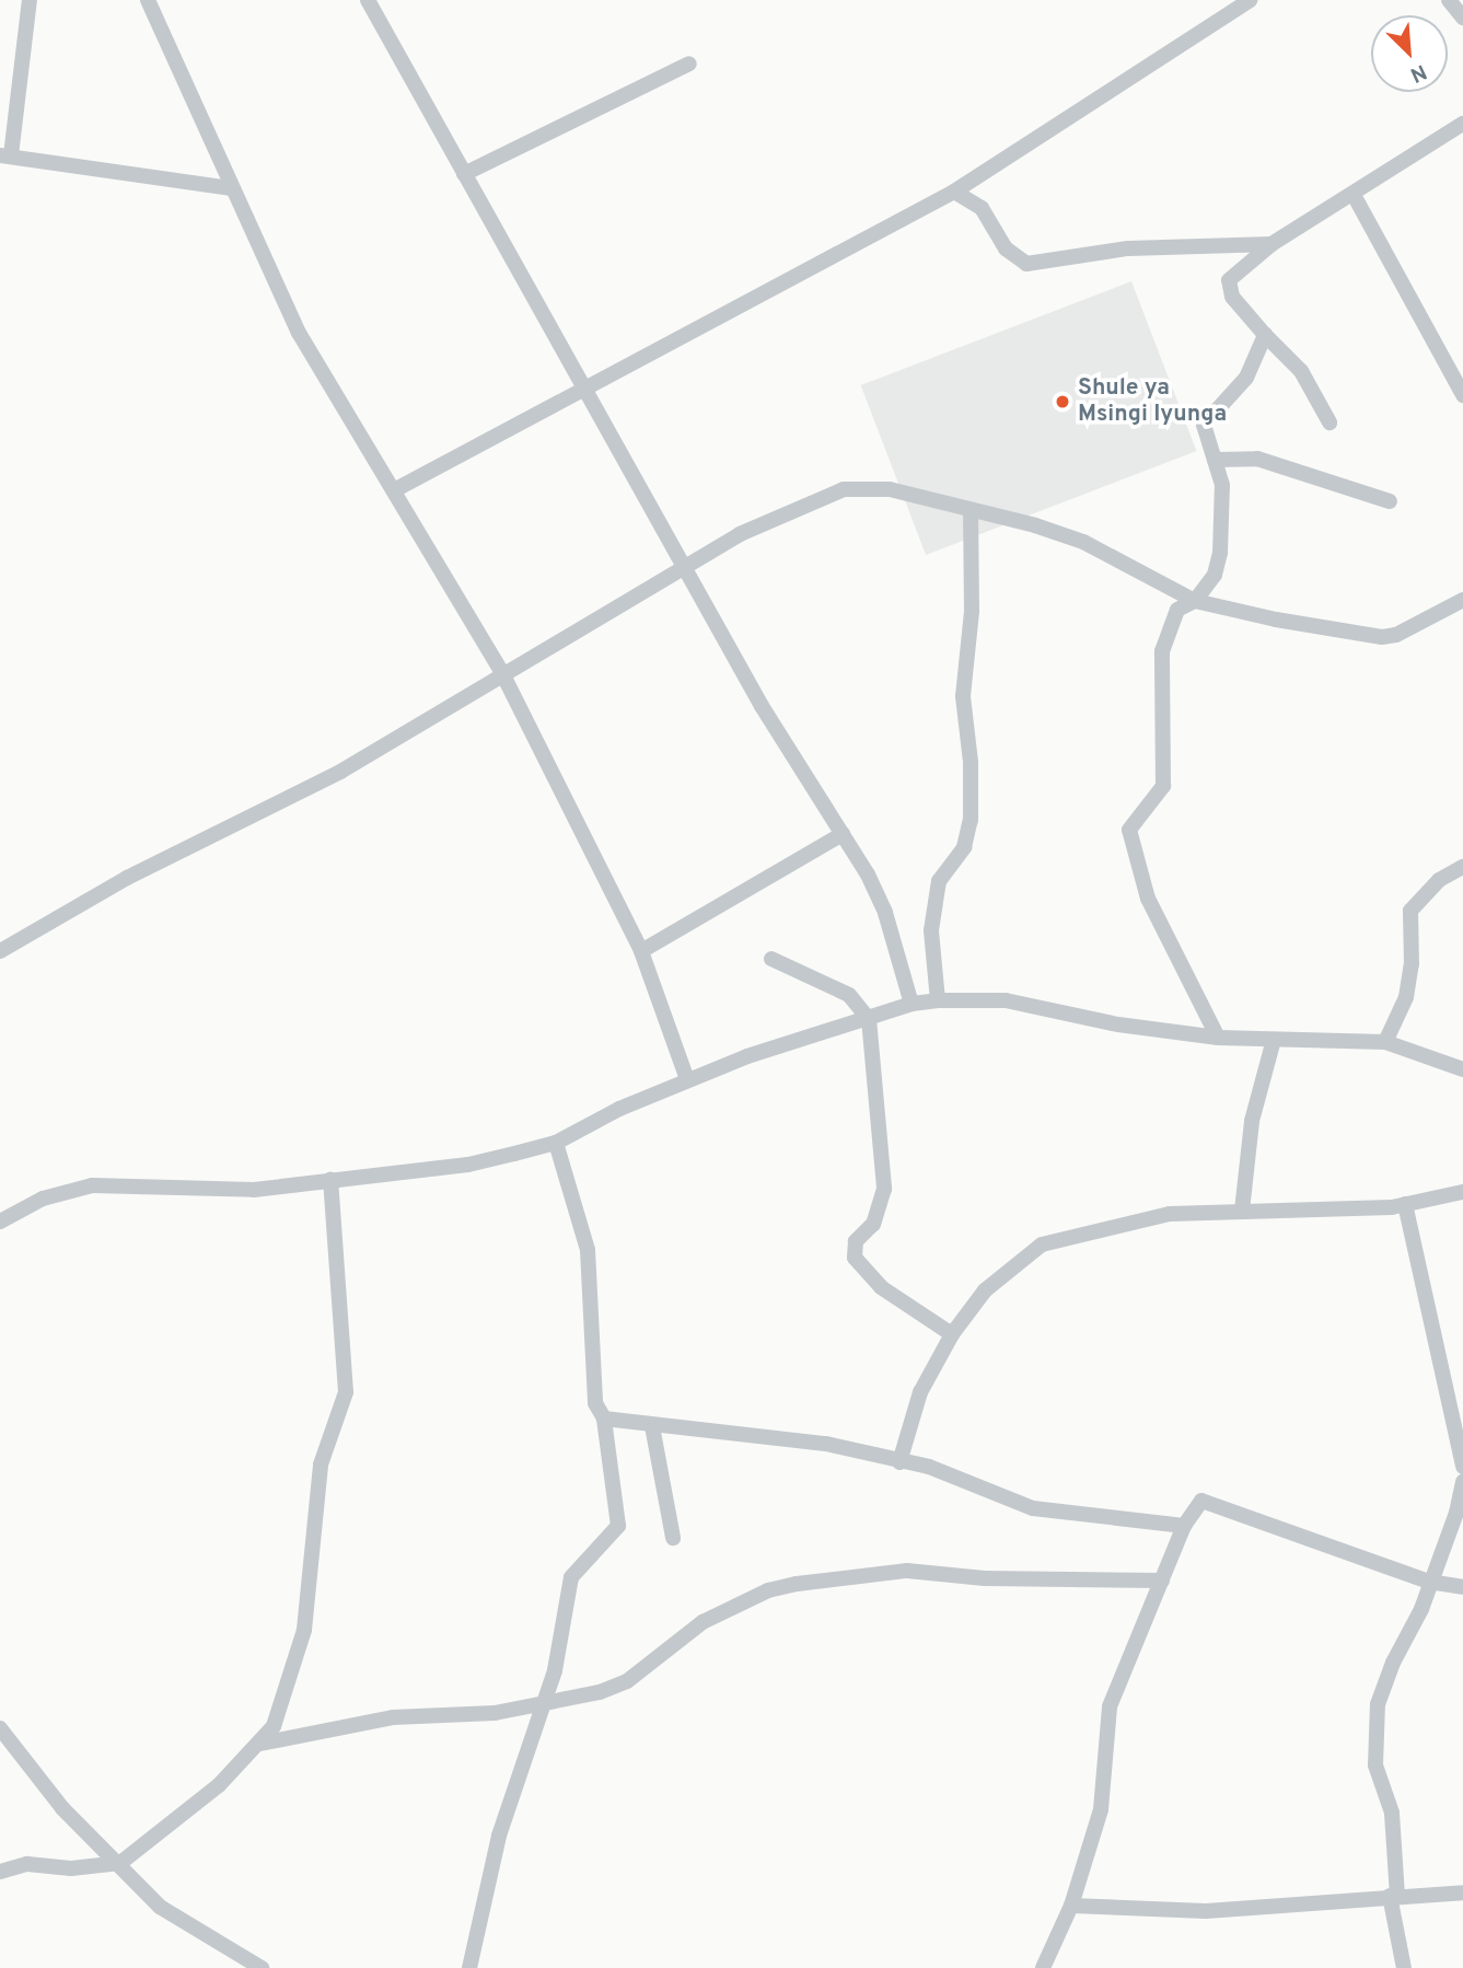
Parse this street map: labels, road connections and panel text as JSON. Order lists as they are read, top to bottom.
{
  "places": ["Shule ya Msingi Iyunga"],
  "north": "bottom right"
}
